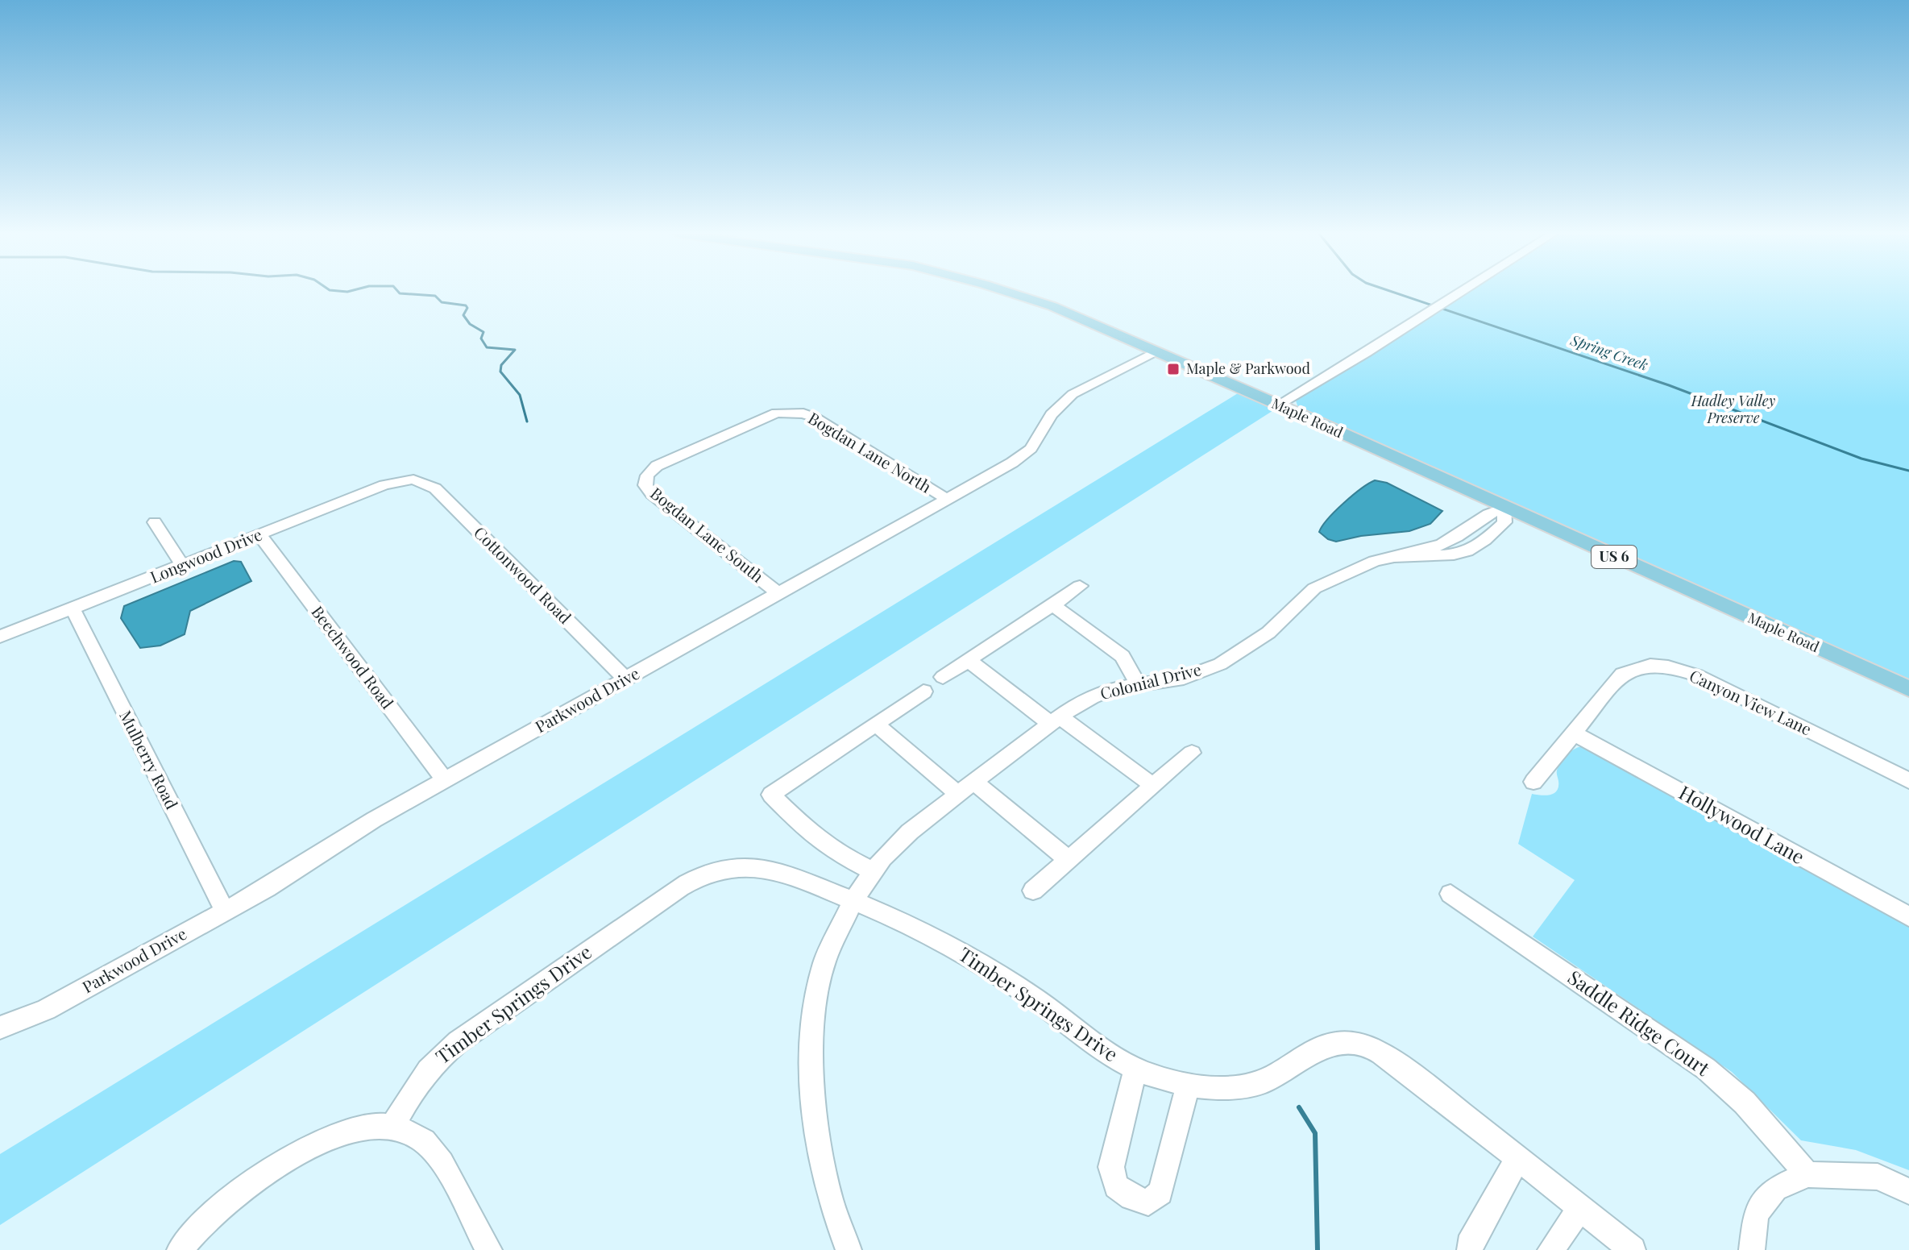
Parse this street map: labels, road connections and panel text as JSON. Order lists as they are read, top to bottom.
{
  "streets": {
    "main road": ["Maple Road", "US 6"],
    "street": [
      "Bogdan Lane North",
      "Bogdan Lane South",
      "Longwood Drive",
      "Cottonwood Road",
      "Beechwood Road",
      "Colonial Drive",
      "Parkwood Drive",
      "Canyon View Lane",
      "Mulberry Road",
      "Hollywood Lane",
      "Timber Springs Drive",
      "Saddle Ridge Court"
    ]
  },
  "crossings": [
    ["Maple Road", "Colonial Drive"],
    ["Maple Road", "Parkwood Drive"],
    ["Bogdan Lane North", "Bogdan Lane South"],
    ["Bogdan Lane North", "Parkwood Drive"],
    ["Bogdan Lane South", "Parkwood Drive"],
    ["Longwood Drive", "Cottonwood Road"],
    ["Longwood Drive", "Beechwood Road"],
    ["Longwood Drive", "Mulberry Road"],
    ["Cottonwood Road", "Parkwood Drive"],
    ["Beechwood Road", "Parkwood Drive"],
    ["Colonial Drive", "Timber Springs Drive"],
    ["Parkwood Drive", "Mulberry Road"],
    ["Canyon View Lane", "Hollywood Lane"]
  ],
  "water": ["Spring Creek"],
  "parks": ["Hadley Valley Preserve"],
  "places": {
    "transit": ["Maple & Parkwood"]
  }
}
